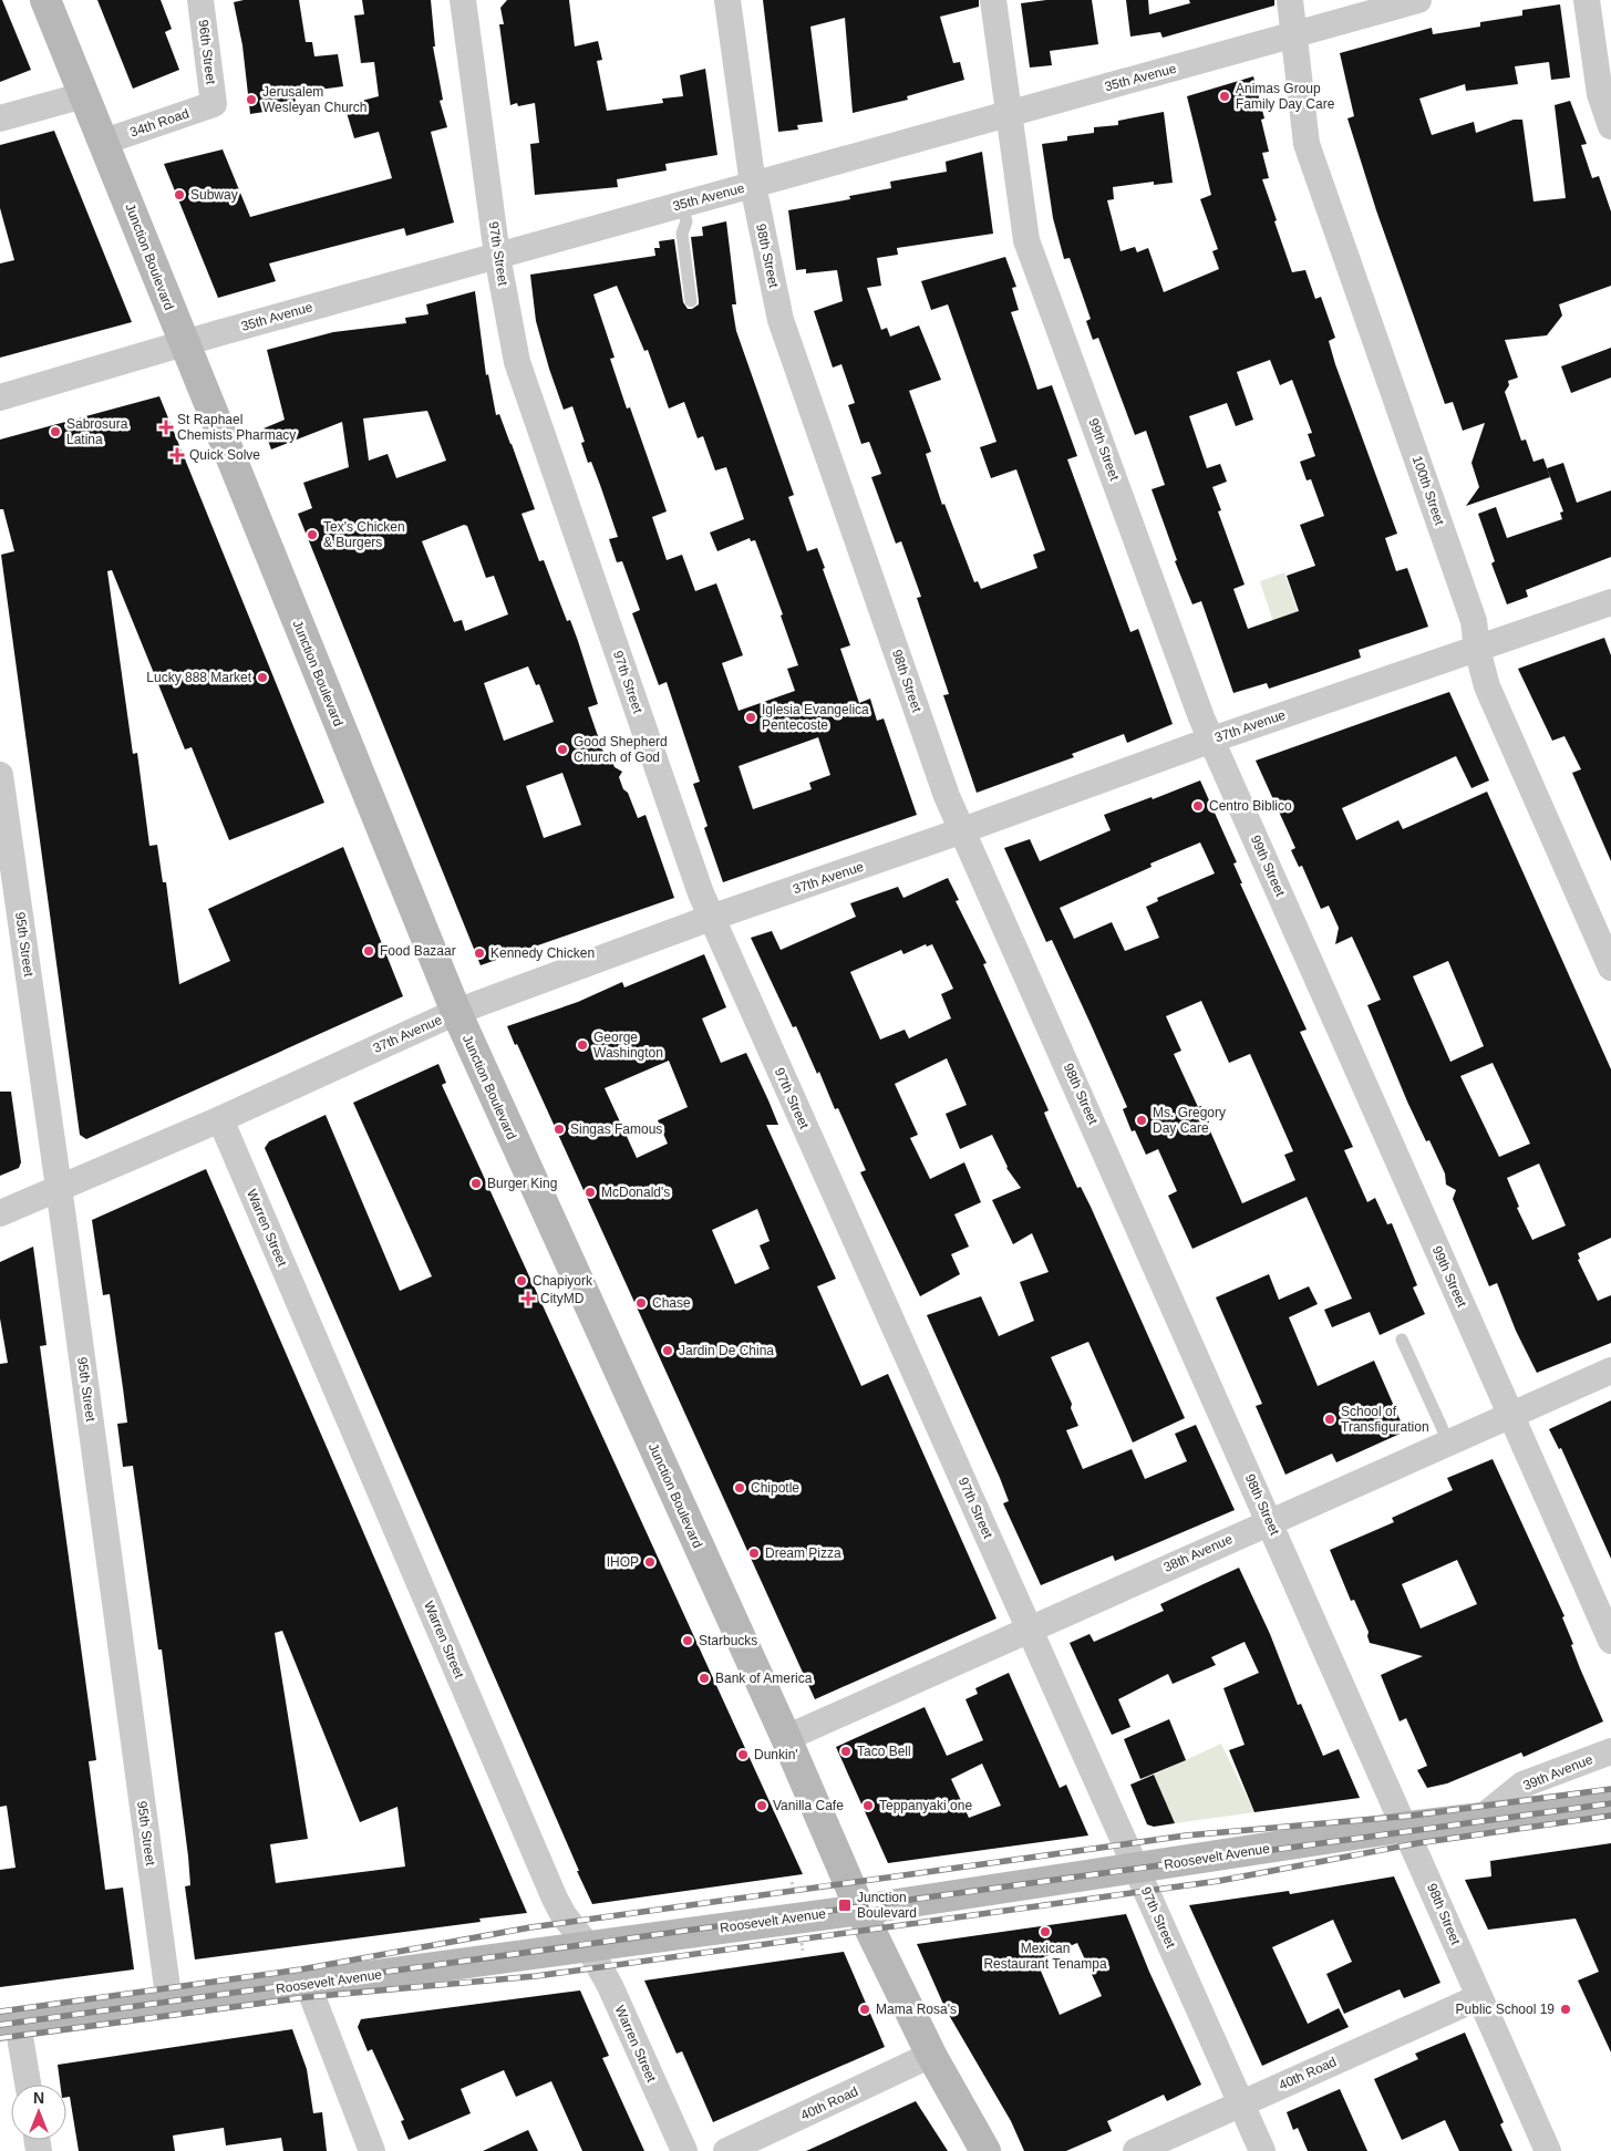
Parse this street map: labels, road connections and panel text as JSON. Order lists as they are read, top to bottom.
{
  "streets": {
    "main road": ["Junction Boulevard", "Roosevelt Avenue"],
    "street": [
      "96th Street",
      "35th Avenue",
      "34th Road",
      "97th Street",
      "98th Street",
      "99th Street",
      "100th Street",
      "37th Avenue",
      "95th Street",
      "Warren Street",
      "38th Avenue",
      "39th Avenue",
      "40th Road"
    ]
  },
  "crossings": [
    ["96th Street", "34th Road"],
    ["35th Avenue", "97th Street"],
    ["35th Avenue", "98th Street"],
    ["35th Avenue", "Junction Boulevard"],
    ["35th Avenue", "99th Street"],
    ["35th Avenue", "100th Street"],
    ["34th Road", "Junction Boulevard"],
    ["97th Street", "37th Avenue"],
    ["97th Street", "38th Avenue"],
    ["97th Street", "Roosevelt Avenue"],
    ["97th Street", "40th Road"],
    ["98th Street", "37th Avenue"],
    ["98th Street", "38th Avenue"],
    ["98th Street", "Roosevelt Avenue"],
    ["98th Street", "40th Road"],
    ["Junction Boulevard", "37th Avenue"],
    ["Junction Boulevard", "38th Avenue"],
    ["Junction Boulevard", "Roosevelt Avenue"],
    ["Junction Boulevard", "40th Road"],
    ["99th Street", "37th Avenue"],
    ["99th Street", "38th Avenue"],
    ["100th Street", "37th Avenue"],
    ["37th Avenue", "95th Street"],
    ["37th Avenue", "Warren Street"],
    ["95th Street", "Roosevelt Avenue"],
    ["Warren Street", "Roosevelt Avenue"],
    ["39th Avenue", "Roosevelt Avenue"]
  ],
  "places": {
    "other": [
      "Animas Group Family Day Care",
      "Jerusalem Wesleyan Church",
      "Subway",
      "Sabrosura Latina",
      "Tex's Chicken & Burgers",
      "Lucky 888 Market",
      "Iglesia Evangelica Pentecoste",
      "Good Shepherd Church of God",
      "Centro Biblico",
      "Food Bazaar",
      "Kennedy Chicken",
      "George Washington",
      "Ms. Gregory Day Care",
      "Singas Famous",
      "Burger King",
      "McDonald's",
      "Chapiyork",
      "Chase",
      "Jardin De China",
      "School of Transfiguration",
      "Chipotle",
      "Dream Pizza",
      "IHOP",
      "Starbucks",
      "Bank of America",
      "Taco Bell",
      "Dunkin'",
      "Vanilla Cafe",
      "Teppanyaki one",
      "Mexican Restaurant Tenampa",
      "Mama Rosa's",
      "Public School 19"
    ],
    "health": ["St Raphael Chemists Pharmacy", "Quick Solve", "CityMD"],
    "transit": ["Junction Boulevard"]
  },
  "north": "top"
}
